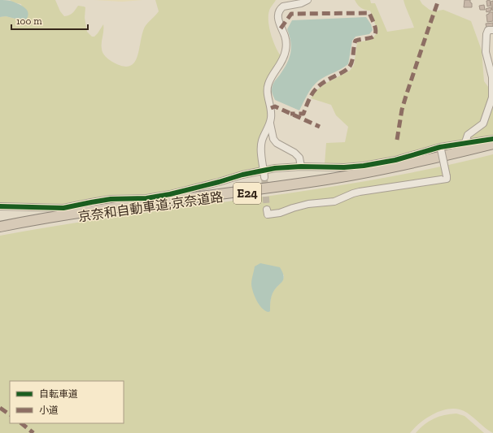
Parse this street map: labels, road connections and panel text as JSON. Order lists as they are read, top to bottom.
{
  "streets": {
    "highway": ["E24", "京奈和自動車道;京奈道路"]
  },
  "legend": ["自転車道", "小道"],
  "scale_bar": "100 m"
}
